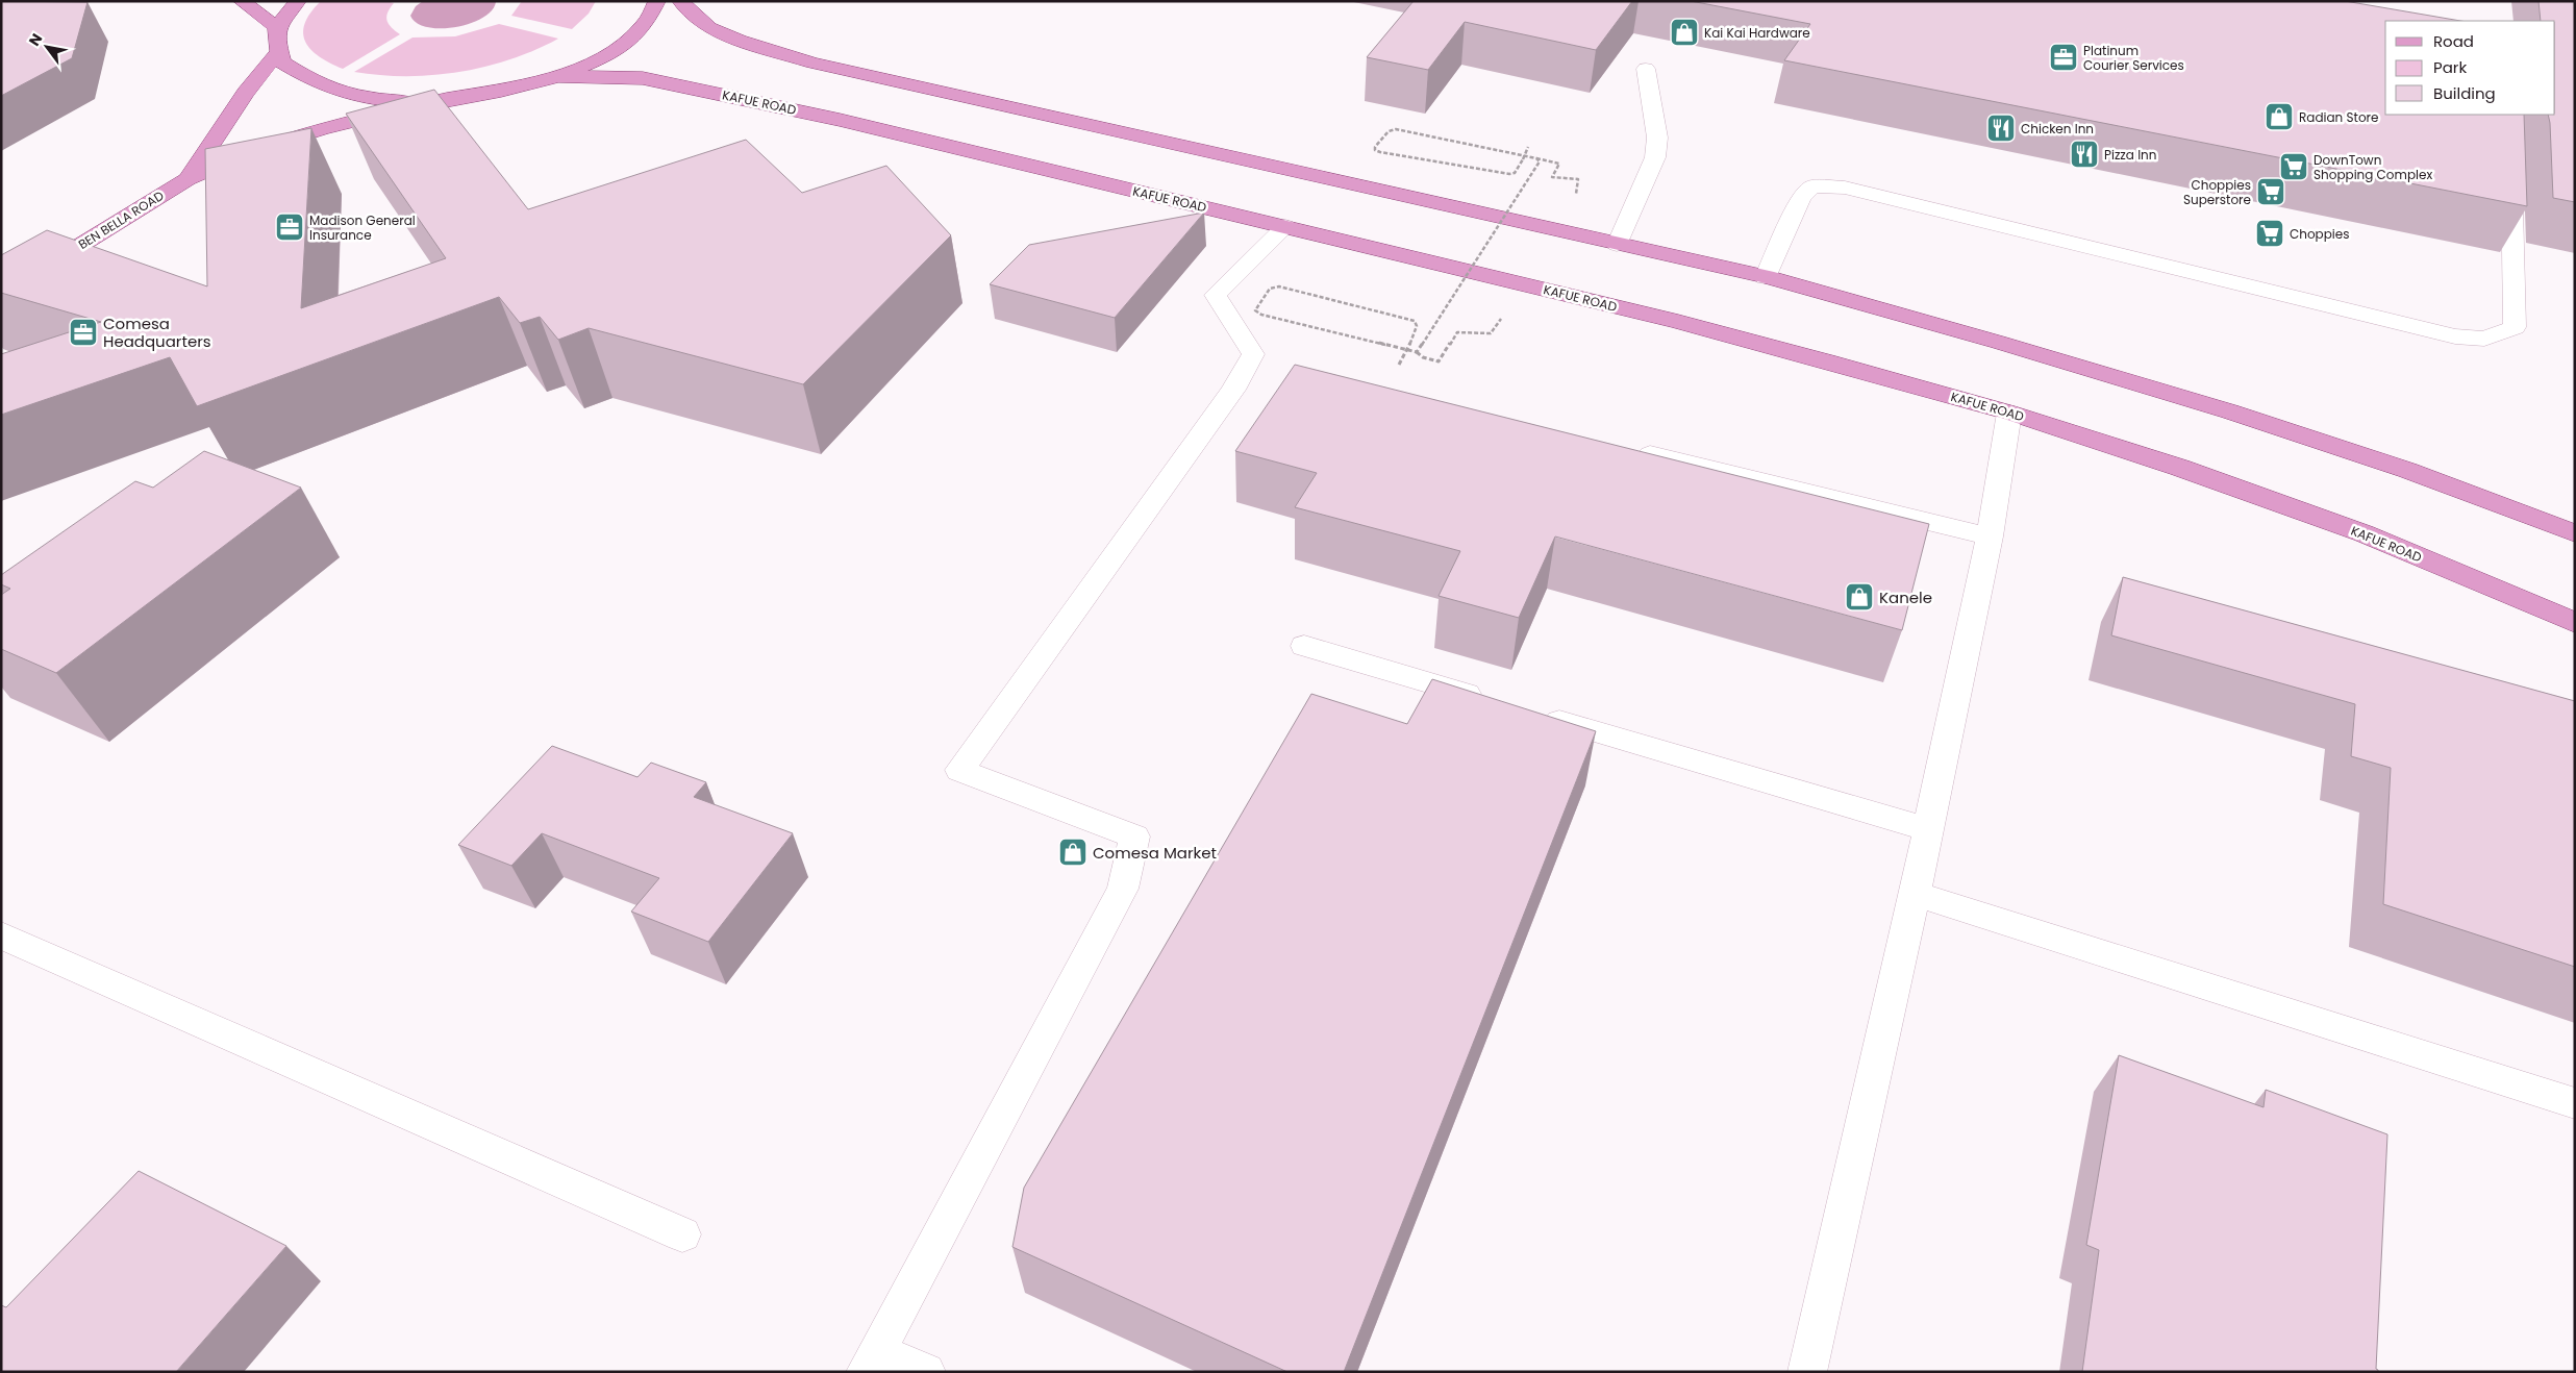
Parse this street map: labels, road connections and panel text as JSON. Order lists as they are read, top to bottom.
{
  "streets": {
    "main road": ["KAFUE ROAD", "BEN BELLA ROAD"]
  },
  "places": {
    "shop": [
      "Kai Kai Hardware",
      "Radian Store",
      "Kanele",
      "Comesa Market"
    ],
    "office": ["Platinum Courier Services", "Madison General Insurance", "Comesa Headquarters"],
    "restaurant": ["Chicken Inn", "Pizza Inn"],
    "supermarket": ["DownTown Shopping Complex", "Choppies Superstore", "Choppies"]
  },
  "legend": ["Road", "Park", "Building"],
  "north": "top left"
}
